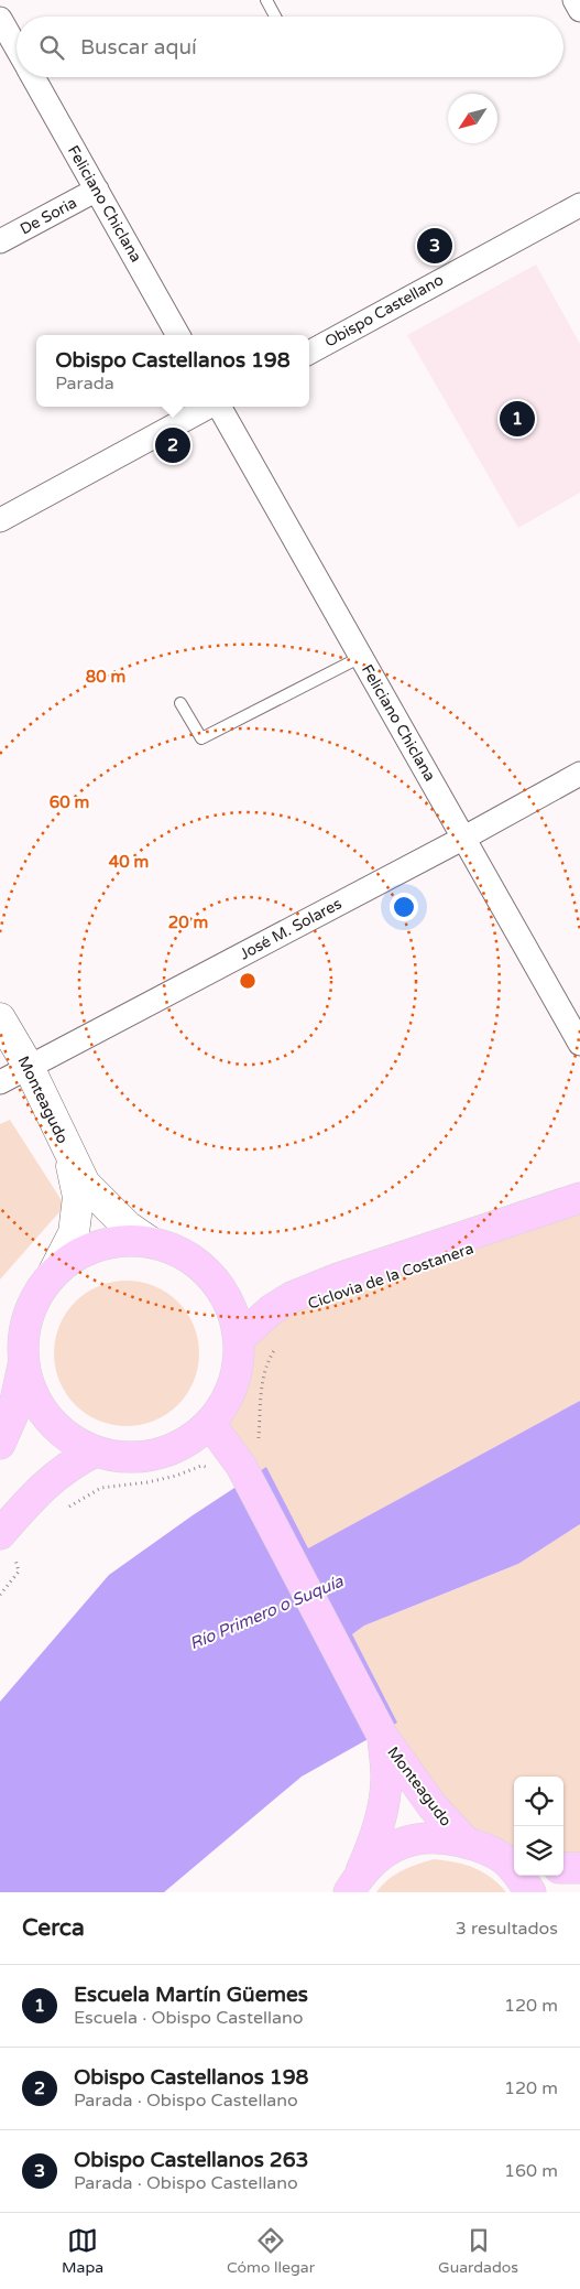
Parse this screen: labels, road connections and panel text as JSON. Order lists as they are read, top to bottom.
{
  "streets": {
    "main road": ["Monteagudo"],
    "street": [
      "Feliciano Chiclana",
      "De Soria",
      "Obispo Castellano",
      "José M. Solares"
    ]
  },
  "crossings": [
    ["Feliciano Chiclana", "De Soria"],
    ["Feliciano Chiclana", "José M. Solares"],
    ["José M. Solares", "Monteagudo"]
  ],
  "water": ["Río Primero o Suquía"],
  "north": "bottom left",
  "page": {
    "search": "Buscar aquí",
    "pins": ["3", "1", "2"],
    "popup": ["Obispo Castellanos 198", "Parada"],
    "heading": ["Cerca", "3 resultados"],
    "list": [
      {
        "mark": "1",
        "name": "Escuela Martín Güemes",
        "note": "Escuela · Obispo Castellano",
        "value": "120 m"
      },
      {
        "mark": "2",
        "name": "Obispo Castellanos 198",
        "note": "Parada · Obispo Castellano",
        "value": "120 m"
      },
      {
        "mark": "3",
        "name": "Obispo Castellanos 263",
        "note": "Parada · Obispo Castellano",
        "value": "160 m"
      }
    ],
    "nav": ["Mapa", "Cómo llegar", "Guardados"]
  },
  "rings": [
    "80 m",
    "60 m",
    "40 m",
    "20 m"
  ]
}
